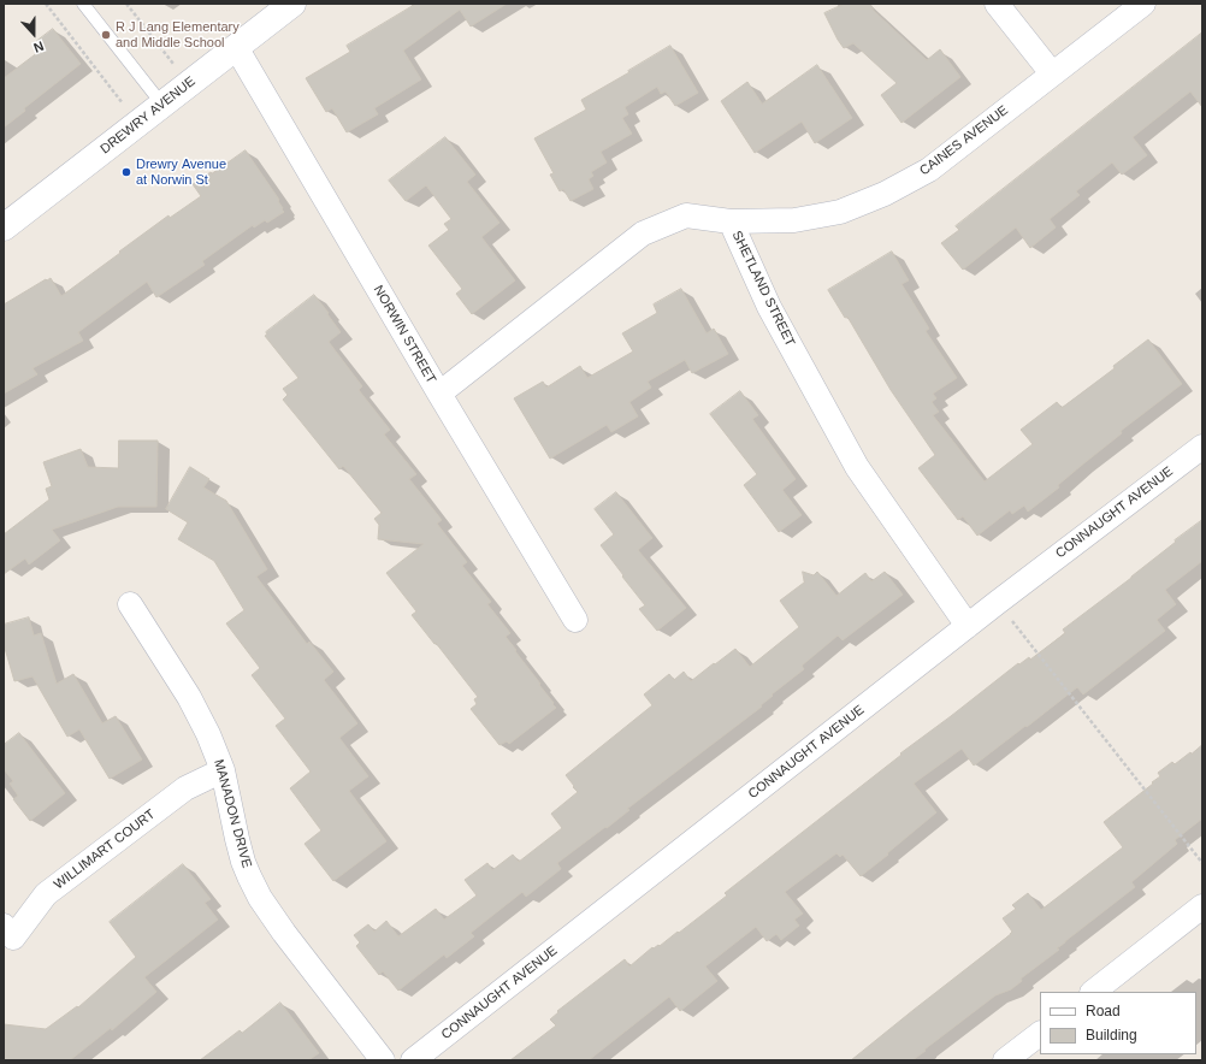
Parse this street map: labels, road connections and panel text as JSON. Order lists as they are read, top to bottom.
{
  "streets": {
    "street": [
      "DREWRY AVENUE",
      "CAINES AVENUE",
      "SHETLAND STREET",
      "NORWIN STREET",
      "CONNAUGHT AVENUE",
      "MANADON DRIVE",
      "WILLIMART COURT"
    ]
  },
  "crossings": [
    ["DREWRY AVENUE", "NORWIN STREET"],
    ["CAINES AVENUE", "SHETLAND STREET"],
    ["SHETLAND STREET", "NORWIN STREET"],
    ["SHETLAND STREET", "CONNAUGHT AVENUE"],
    ["MANADON DRIVE", "WILLIMART COURT"]
  ],
  "places": ["R J Lang Elementary and Middle School", "Drewry Avenue at Norwin St"],
  "legend": ["Road", "Building"],
  "north": "bottom"
}
